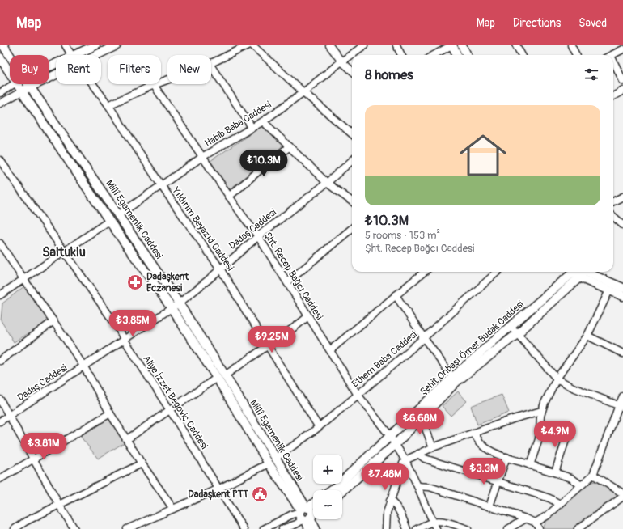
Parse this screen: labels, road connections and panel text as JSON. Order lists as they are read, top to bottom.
{
  "streets": {
    "main road": ["Millî Egemenlik Caddesi", "Şehit Onbaşı Ömer Budak Caddesi"],
    "street": [
      "Habib Baba Caddesi",
      "Yıldırım Beyazıd Caddesi",
      "Dadaş Caddesi",
      "Şht. Recep Bağcı Caddesi",
      "Ethem Baba Caddesi",
      "Aliye İzzet Begoviç Caddesi"
    ]
  },
  "crossings": [
    ["Habib Baba Caddesi", "Millî Egemenlik Caddesi"],
    ["Habib Baba Caddesi", "Yıldırım Beyazıd Caddesi"],
    ["Habib Baba Caddesi", "Şht. Recep Bağcı Caddesi"],
    ["Millî Egemenlik Caddesi", "Dadaş Caddesi"],
    ["Millî Egemenlik Caddesi", "Ethem Baba Caddesi"],
    ["Yıldırım Beyazıd Caddesi", "Dadaş Caddesi"],
    ["Yıldırım Beyazıd Caddesi", "Ethem Baba Caddesi"],
    ["Dadaş Caddesi", "Şht. Recep Bağcı Caddesi"],
    ["Dadaş Caddesi", "Aliye İzzet Begoviç Caddesi"],
    ["Şht. Recep Bağcı Caddesi", "Şehit Onbaşı Ömer Budak Caddesi"],
    ["Şht. Recep Bağcı Caddesi", "Ethem Baba Caddesi"]
  ],
  "districts": ["Saltuklu"],
  "places": {
    "pharmacy": ["Dadaşkent Eczanesi"],
    "public building": ["Dadaşkent PTT"]
  },
  "page": {
    "header": "Map",
    "nav": ["Map", "Directions", "Saved"],
    "chip": [
      "Buy",
      "Rent",
      "Filters",
      "New"
    ],
    "heading": "8 homes",
    "list": [
      {
        "name": "₺10.3M",
        "note": "5 rooms · 153 m² · Şht. Recep Bağcı Caddesi"
      }
    ],
    "price": [
      "₺10.3M",
      "₺3.85M",
      "₺9.25M",
      "₺6.68M",
      "₺4.9M",
      "₺3.81M",
      "₺3.3M",
      "₺7.48M"
    ],
    "map_buttons": ["+", "−"]
  }
}
